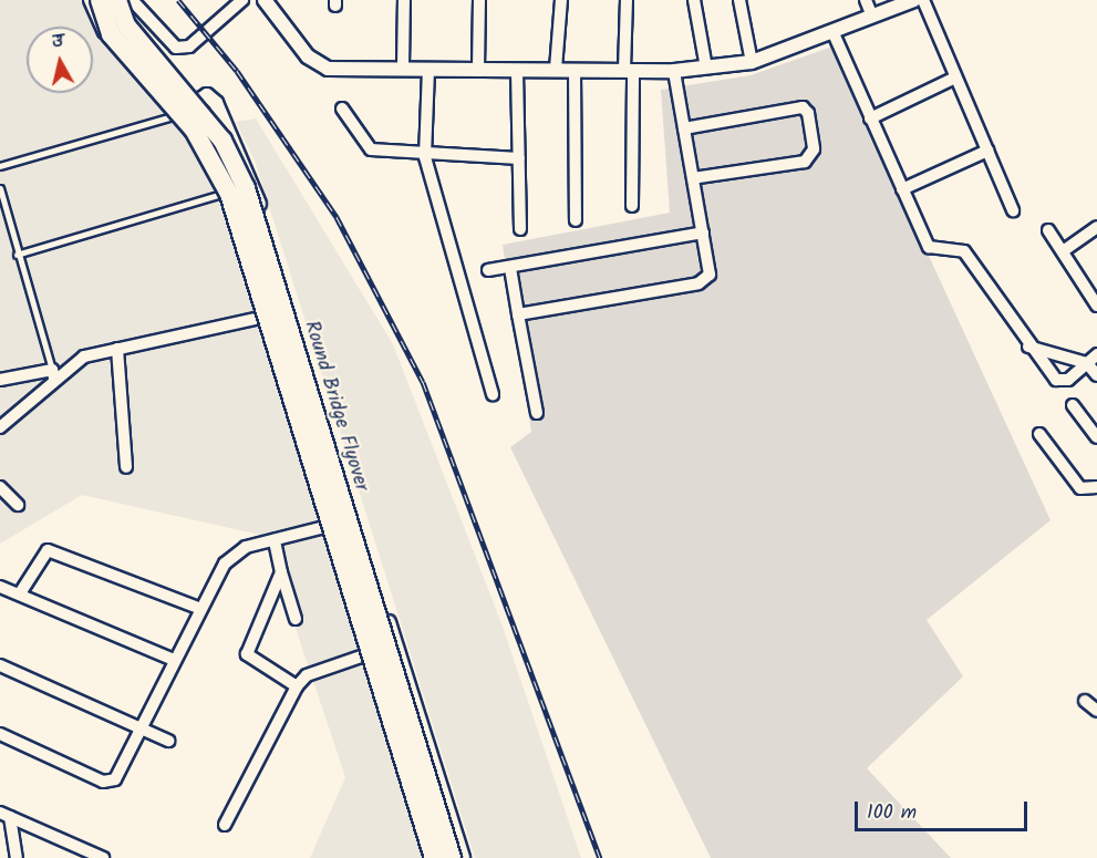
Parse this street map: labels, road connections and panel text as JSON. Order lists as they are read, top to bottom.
{
  "streets": {
    "main road": ["Round Bridge Flyover"]
  },
  "scale_bar": "100 m",
  "north": "top"
}
